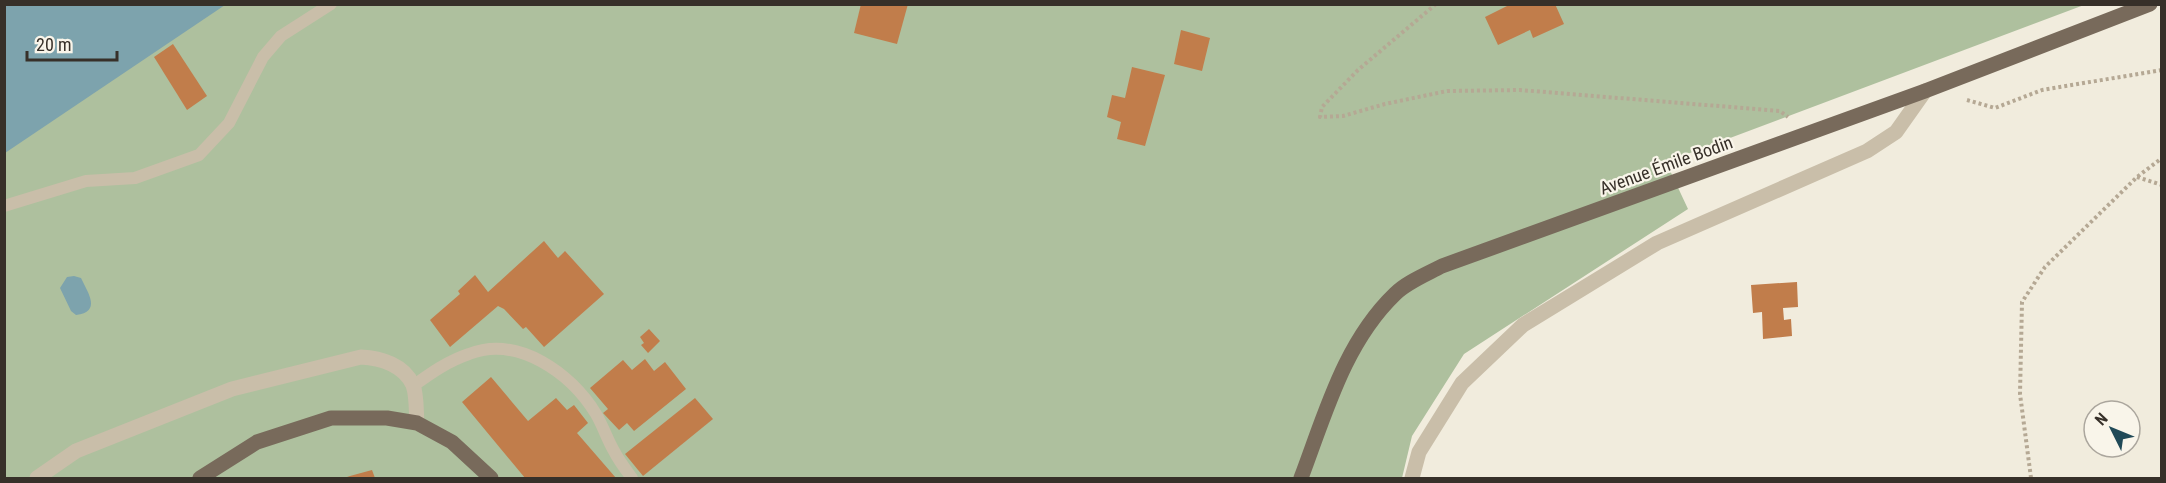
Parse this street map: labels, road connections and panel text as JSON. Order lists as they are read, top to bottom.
{
  "streets": {
    "main road": ["Avenue Émile Bodin"]
  },
  "scale_bar": "20 m",
  "north": "top left"
}
